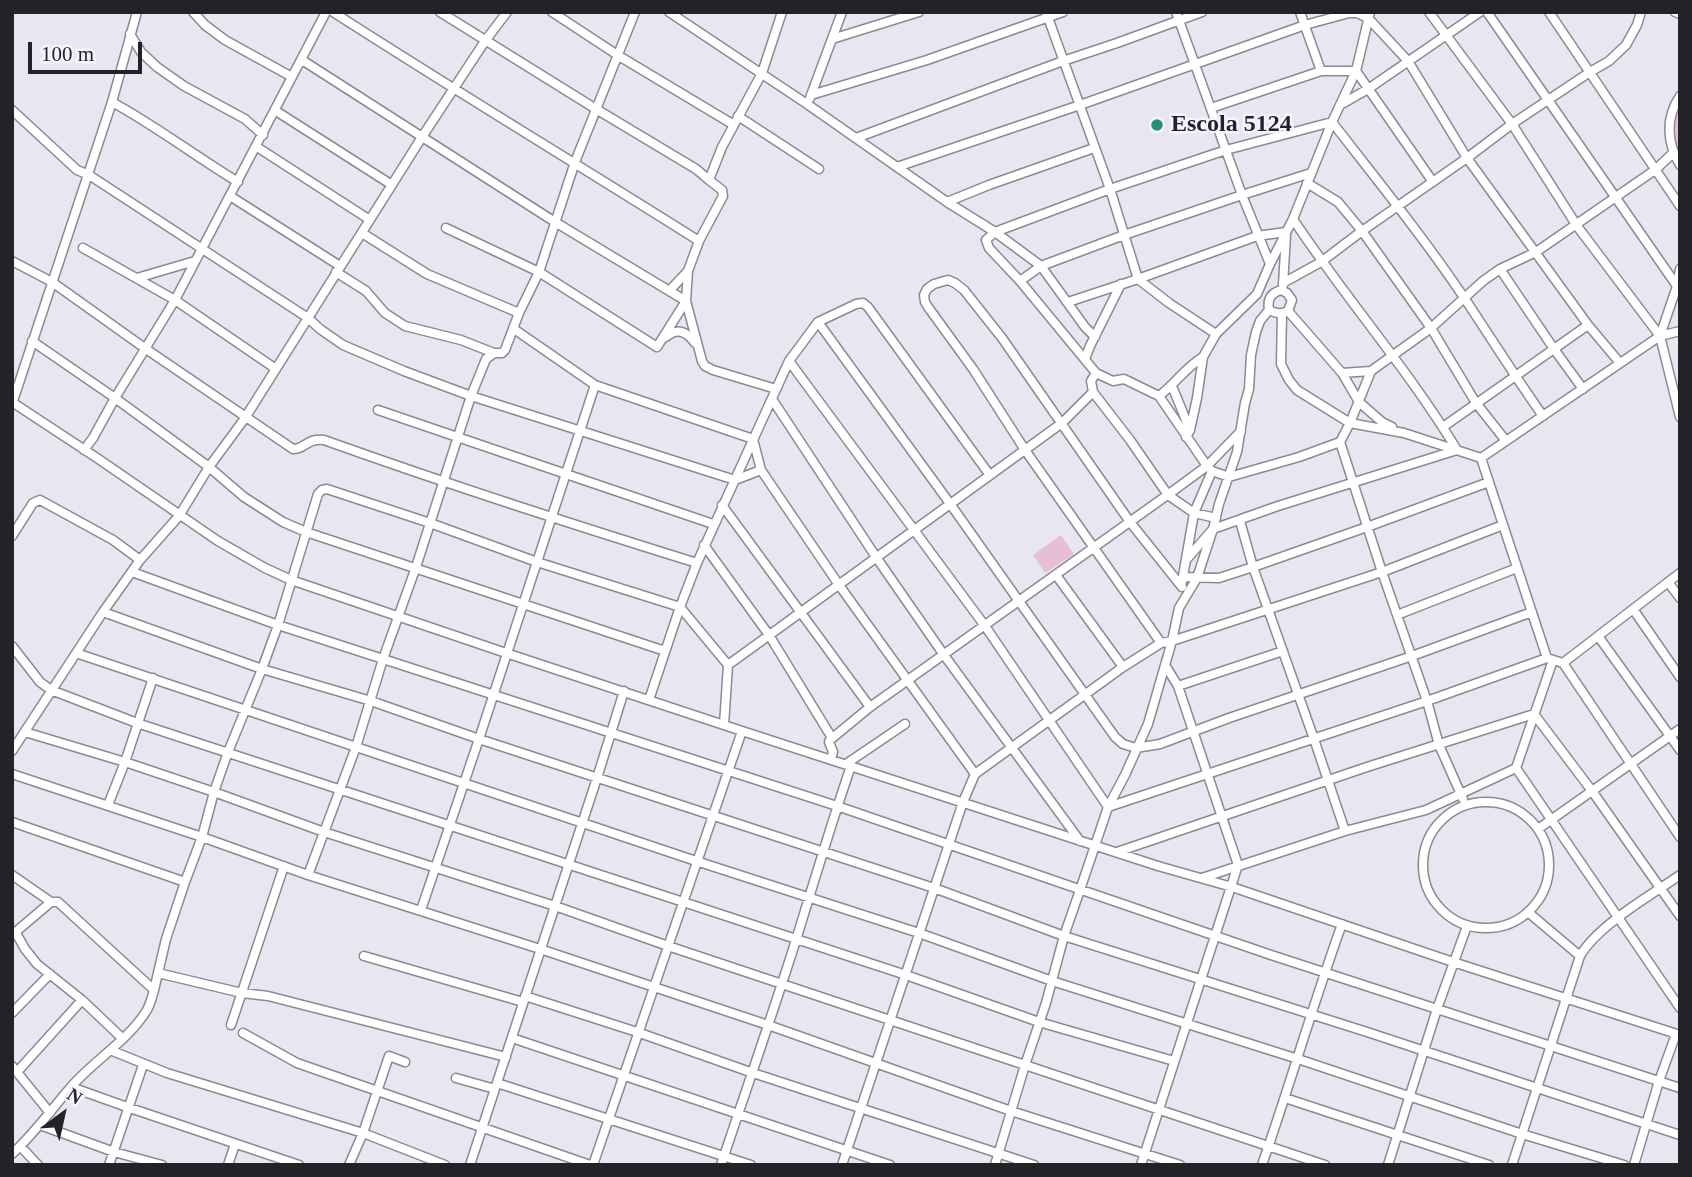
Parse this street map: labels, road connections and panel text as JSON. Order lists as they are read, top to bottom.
{
  "places": ["Escola 5124"],
  "scale_bar": "100 m",
  "north": "top right"
}
